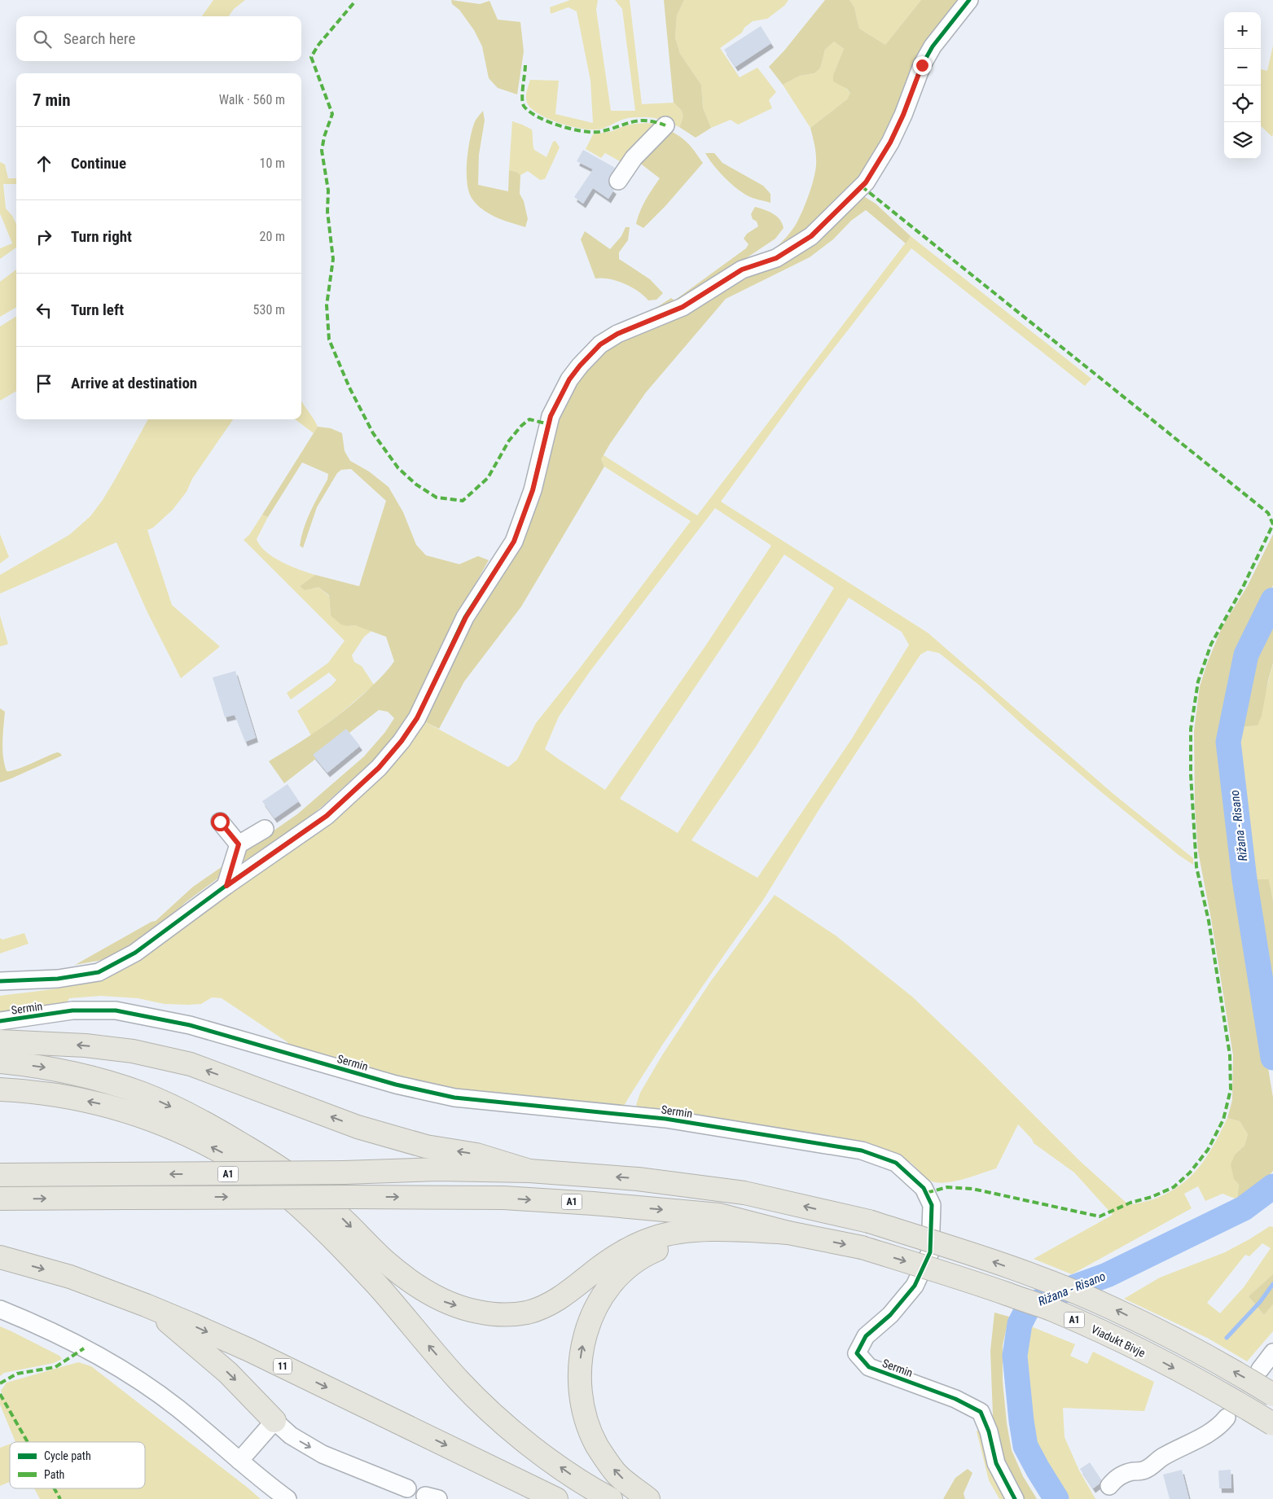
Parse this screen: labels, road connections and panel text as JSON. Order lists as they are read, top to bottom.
{
  "streets": {
    "highway": ["A1", "Viadukt Bivje", "11"],
    "street": ["Sermin"]
  },
  "crossings": [
    ["A1", "Viadukt Bivje"]
  ],
  "water": ["Rižana - Risano"],
  "legend": ["Cycle path", "Path"],
  "page": {
    "map_buttons": ["+", "−"],
    "search": "Search here",
    "heading": ["7 min", "Walk · 560 m"],
    "list": [
      ["Continue", "10 m"],
      ["Turn right", "20 m"],
      ["Turn left", "530 m"],
      "Arrive at destination"
    ]
  }
}
